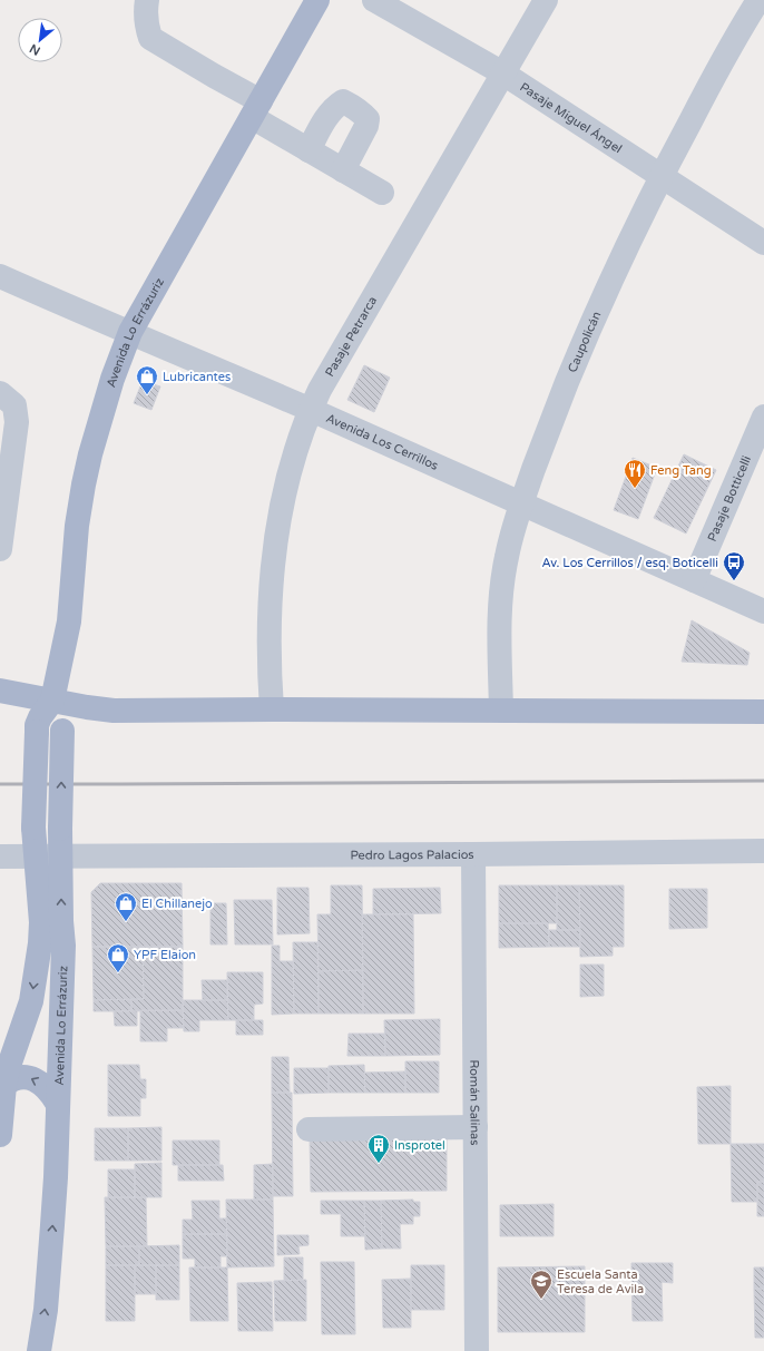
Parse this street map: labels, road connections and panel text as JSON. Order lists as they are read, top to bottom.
{
  "streets": {
    "main road": ["Avenida Lo Errázuriz"],
    "street": [
      "Pasaje Miguel Ángel",
      "Pasaje Petrarca",
      "Caupolicán",
      "Avenida Los Cerrillos",
      "Pasaje Botticelli",
      "Pedro Lagos Palacios",
      "Román Salinas"
    ]
  },
  "crossings": [
    ["Pasaje Miguel Ángel", "Pasaje Petrarca"],
    ["Pasaje Miguel Ángel", "Caupolicán"],
    ["Avenida Lo Errázuriz", "Avenida Los Cerrillos"],
    ["Avenida Lo Errázuriz", "Pedro Lagos Palacios"],
    ["Pasaje Petrarca", "Avenida Los Cerrillos"],
    ["Caupolicán", "Avenida Los Cerrillos"],
    ["Avenida Los Cerrillos", "Pasaje Botticelli"],
    ["Pedro Lagos Palacios", "Román Salinas"]
  ],
  "places": {
    "shop": ["Lubricantes", "El Chillanejo", "YPF Elaion"],
    "restaurant": ["Feng Tang"],
    "bus stop": ["Av. Los Cerrillos / esq. Boticelli"],
    "building": ["Insprotel"],
    "school or university": ["Escuela Santa Teresa de Avila"]
  },
  "north": "bottom left"
}
